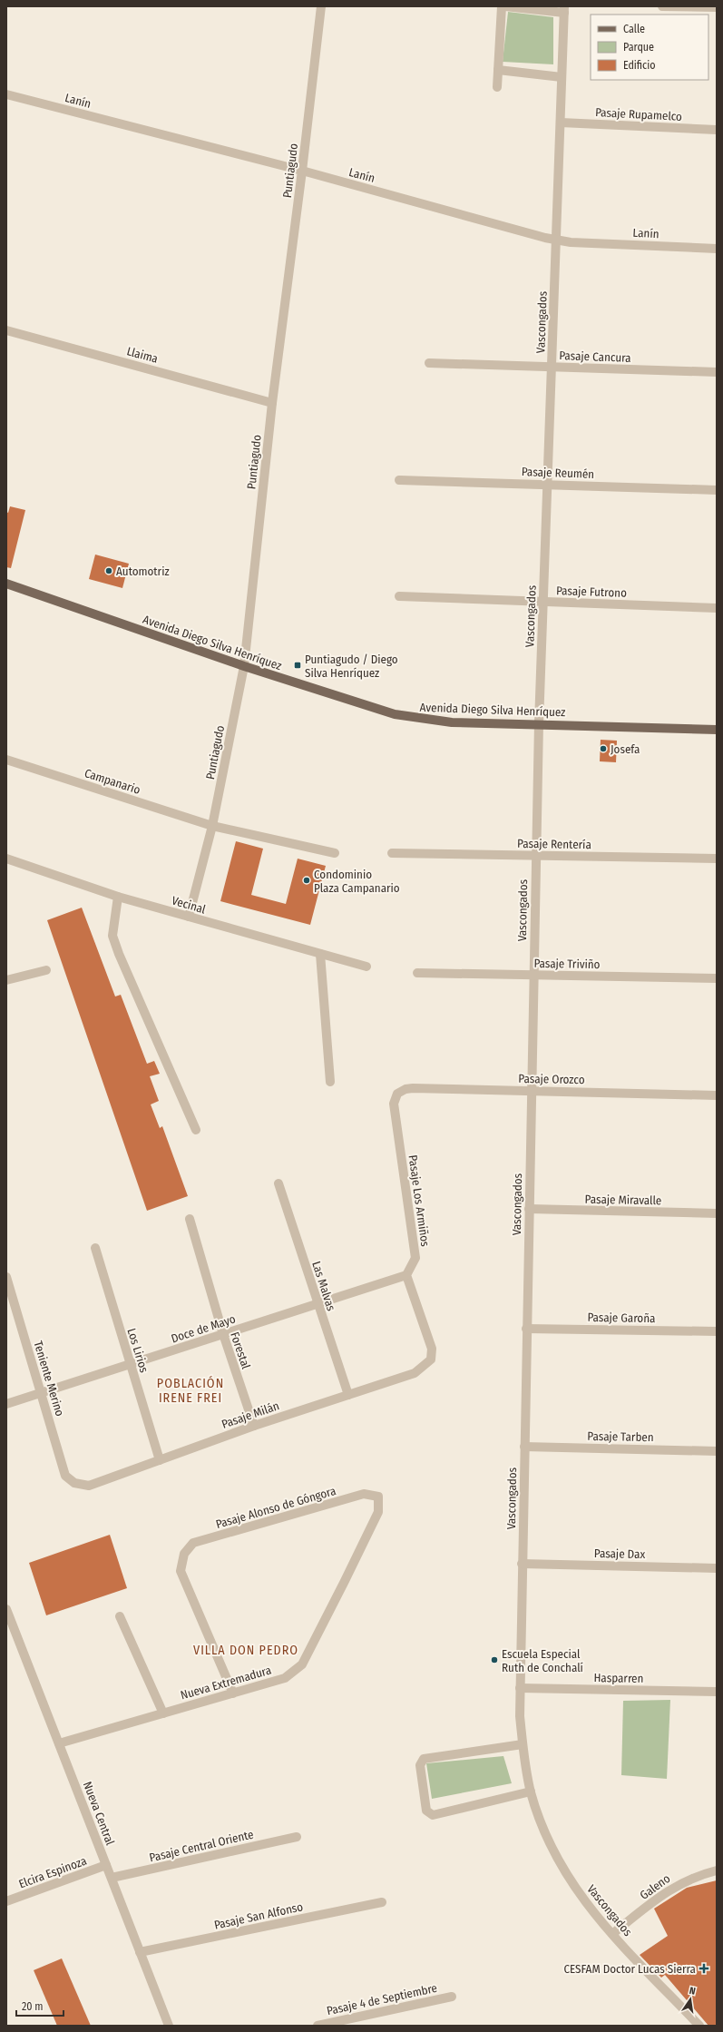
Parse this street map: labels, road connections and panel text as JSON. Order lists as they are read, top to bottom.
{
  "streets": {
    "main road": ["Avenida Diego Silva Henríquez"],
    "street": [
      "Lanín",
      "Pasaje Rupamelco",
      "Puntiagudo",
      "Vascongados",
      "Llaima",
      "Pasaje Cancura",
      "Pasaje Reumén",
      "Pasaje Futrono",
      "Campanario",
      "Pasaje Rentería",
      "Vecinal",
      "Pasaje Triviño",
      "Pasaje Orozco",
      "Pasaje Miravalle",
      "Pasaje Los Armiños",
      "Las Malvas",
      "Pasaje Garoña",
      "Doce de Mayo",
      "Los Lirios",
      "Forestal",
      "Teniente Merino",
      "Pasaje Milán",
      "Pasaje Tarben",
      "Pasaje Alonso de Góngora",
      "Pasaje Dax",
      "Hasparren",
      "Nueva Extremadura",
      "Nueva Central",
      "Pasaje Central Oriente",
      "Elcira Espinoza",
      "Galeno",
      "Pasaje San Alfonso",
      "Pasaje 4 de Septiembre"
    ]
  },
  "crossings": [
    ["Lanín", "Puntiagudo"],
    ["Lanín", "Vascongados"],
    ["Pasaje Rupamelco", "Vascongados"],
    ["Puntiagudo", "Llaima"],
    ["Puntiagudo", "Avenida Diego Silva Henríquez"],
    ["Puntiagudo", "Campanario"],
    ["Puntiagudo", "Vecinal"],
    ["Vascongados", "Pasaje Cancura"],
    ["Vascongados", "Pasaje Reumén"],
    ["Vascongados", "Pasaje Futrono"],
    ["Vascongados", "Avenida Diego Silva Henríquez"],
    ["Vascongados", "Pasaje Rentería"],
    ["Vascongados", "Pasaje Triviño"],
    ["Vascongados", "Pasaje Orozco"],
    ["Vascongados", "Pasaje Miravalle"],
    ["Vascongados", "Pasaje Garoña"],
    ["Vascongados", "Pasaje Tarben"],
    ["Vascongados", "Pasaje Dax"],
    ["Vascongados", "Hasparren"],
    ["Vascongados", "Galeno"],
    ["Pasaje Orozco", "Pasaje Los Armiños"],
    ["Pasaje Los Armiños", "Doce de Mayo"],
    ["Pasaje Los Armiños", "Pasaje Milán"],
    ["Las Malvas", "Doce de Mayo"],
    ["Las Malvas", "Pasaje Milán"],
    ["Doce de Mayo", "Los Lirios"],
    ["Doce de Mayo", "Forestal"],
    ["Doce de Mayo", "Teniente Merino"],
    ["Doce de Mayo", "Pasaje Milán"],
    ["Los Lirios", "Pasaje Milán"],
    ["Forestal", "Pasaje Milán"],
    ["Teniente Merino", "Pasaje Milán"],
    ["Pasaje Alonso de Góngora", "Nueva Extremadura"],
    ["Nueva Extremadura", "Nueva Central"],
    ["Nueva Central", "Pasaje Central Oriente"],
    ["Nueva Central", "Elcira Espinoza"],
    ["Nueva Central", "Pasaje San Alfonso"]
  ],
  "districts": ["POBLACIÓN IRENE FREI", "VILLA DON PEDRO"],
  "places": {
    "other": [
      "Automotriz",
      "Josefa",
      "Condominio Plaza Campanario",
      "Escuela Especial Ruth de Conchalí"
    ],
    "transit": ["Puntiagudo / Diego Silva Henríquez"],
    "health": ["CESFAM Doctor Lucas Sierra"]
  },
  "legend": ["Calle", "Parque", "Edificio"],
  "scale_bar": "20 m",
  "north": "top"
}
